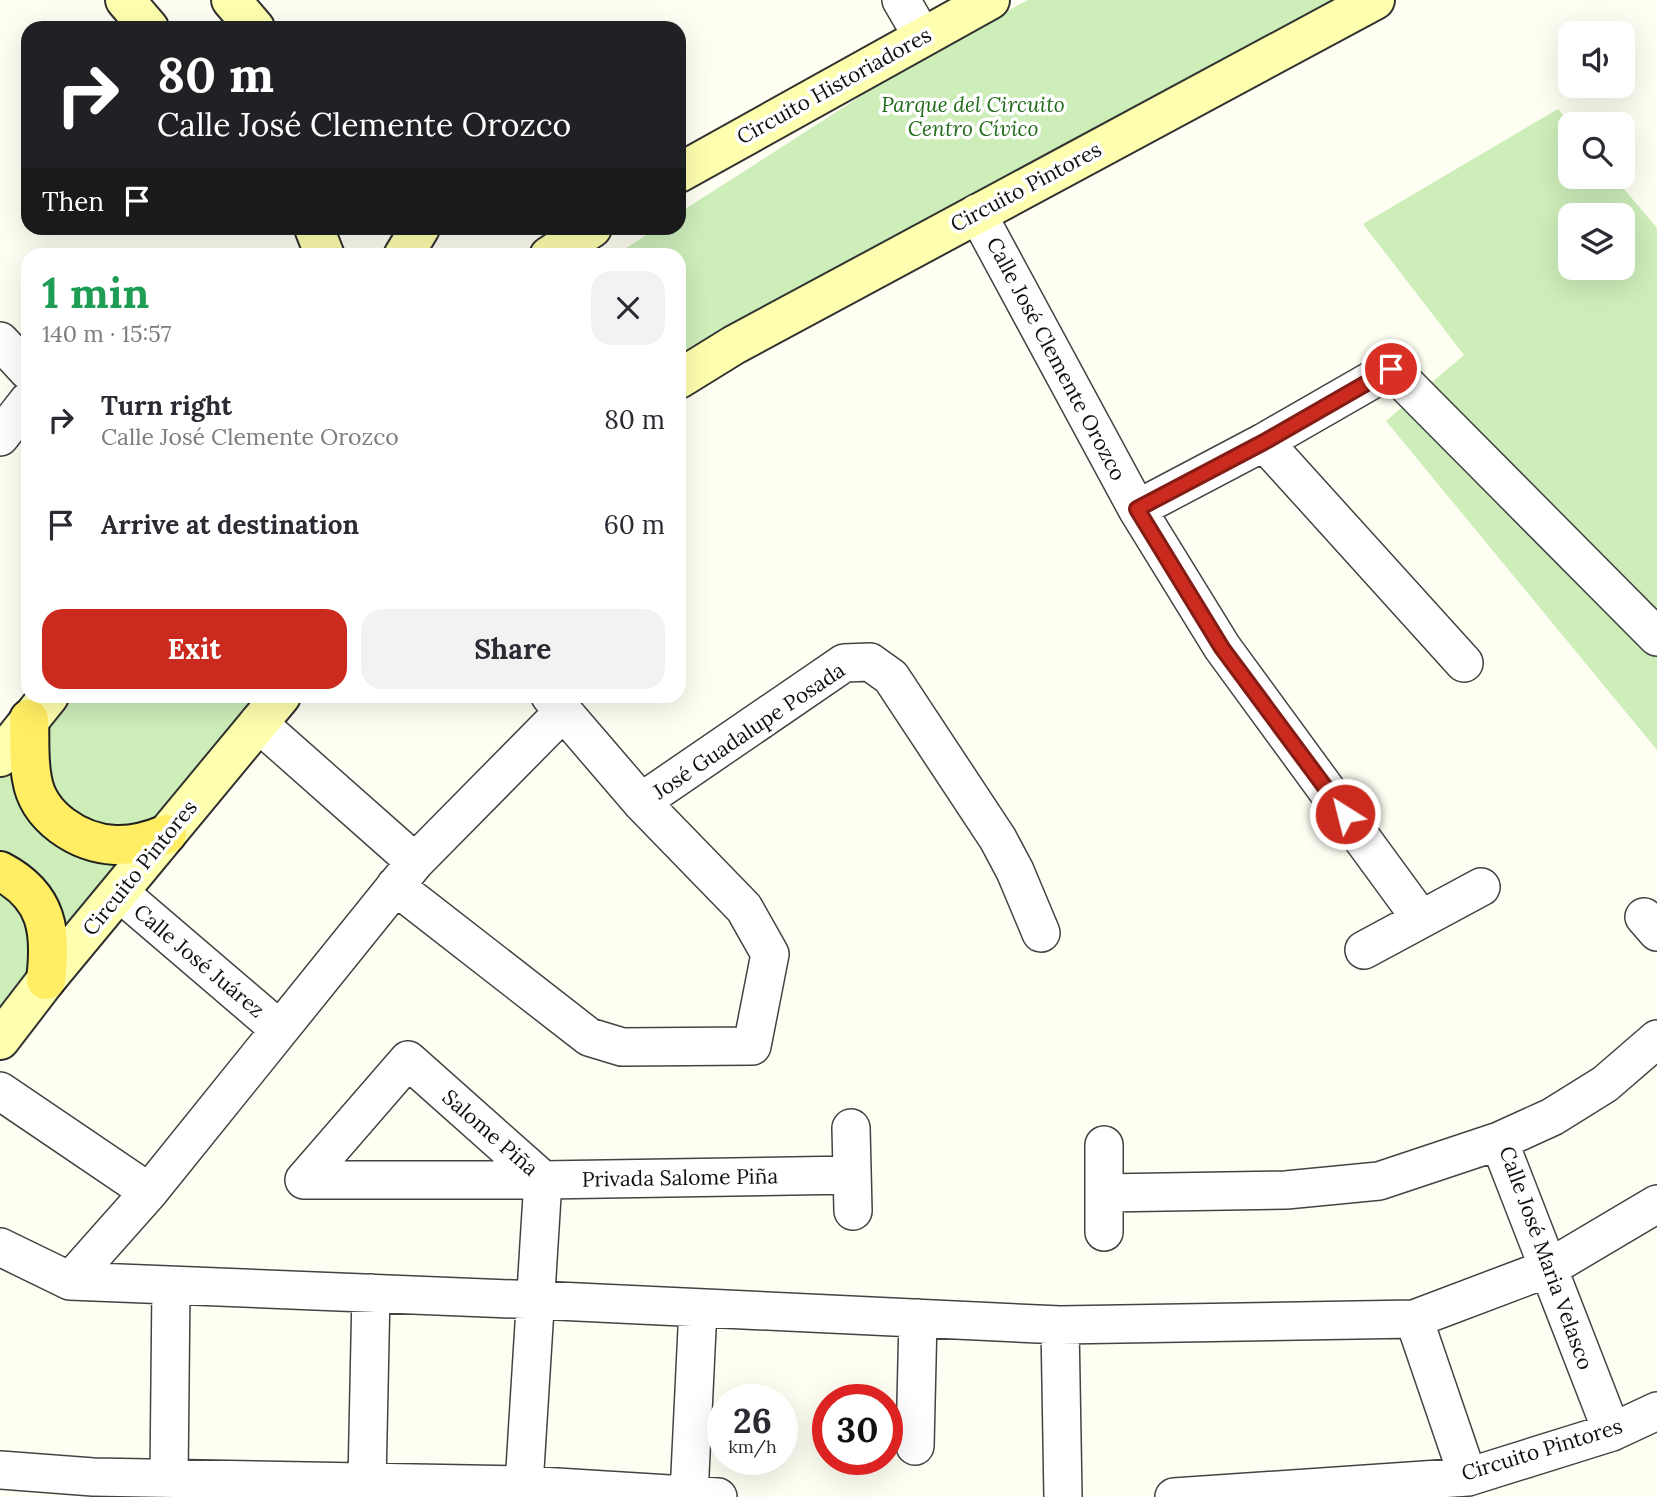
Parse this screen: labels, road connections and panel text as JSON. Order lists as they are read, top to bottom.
{
  "streets": {
    "main road": ["Circuito Historiadores", "Circuito Pintores"],
    "street": [
      "Calle José Clemente Orozco",
      "José Guadalupe Posada",
      "Calle José Juárez",
      "Salome Piña",
      "Privada Salome Piña",
      "Calle José Maria Velasco"
    ]
  },
  "crossings": [
    ["Circuito Pintores", "Calle José Clemente Orozco"],
    ["Circuito Pintores", "Calle José Juárez"],
    ["Circuito Pintores", "Calle José Maria Velasco"],
    ["Salome Piña", "Privada Salome Piña"]
  ],
  "parks": ["Parque del Circuito Centro Cívico"],
  "page": {
    "turn": ["80 m", "Calle José Clemente Orozco"],
    "then": "Then",
    "heading": ["1 min", "140 m · 15:57"],
    "list": [
      {
        "name": "Turn right",
        "note": "Calle José Clemente Orozco",
        "value": "80 m"
      },
      {
        "name": "Arrive at destination",
        "value": "60 m"
      }
    ],
    "buttons": ["Exit", "Share"],
    "speed": "26 km/h",
    "limit": "30"
  }
}
